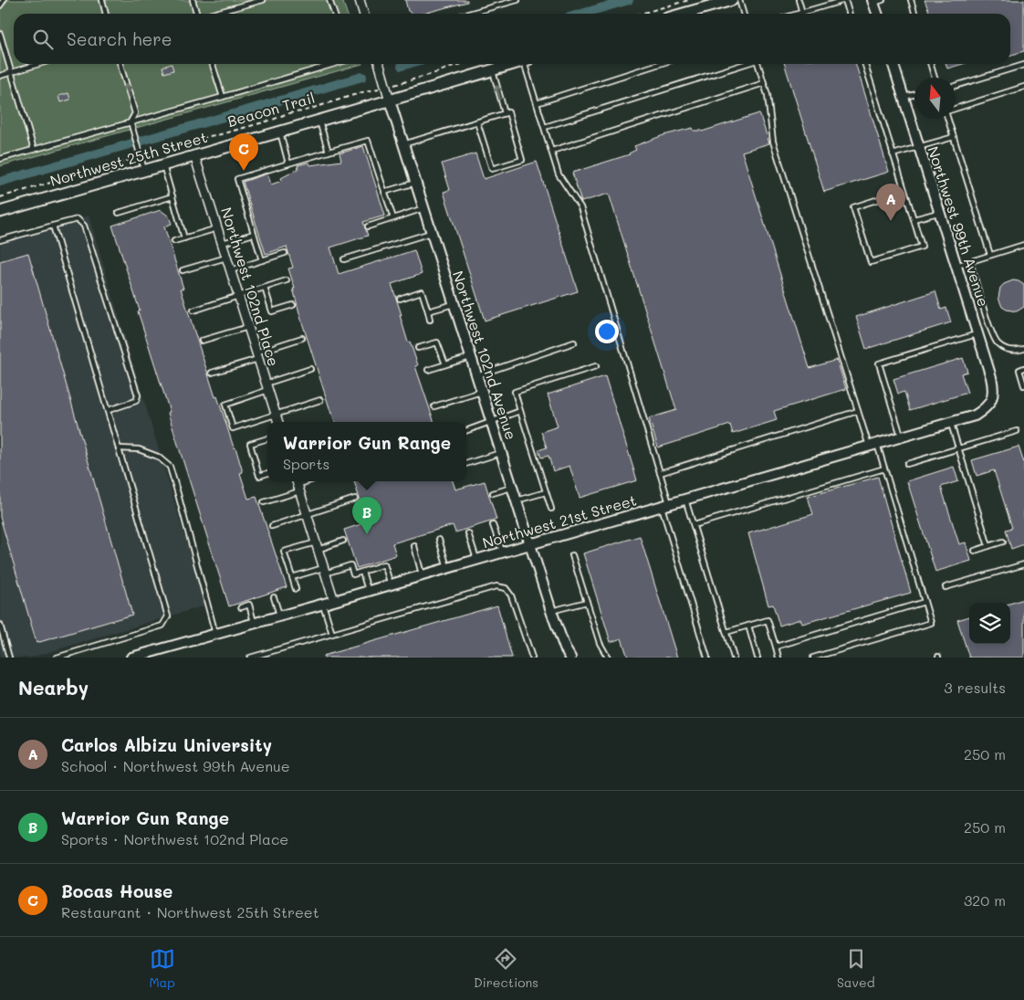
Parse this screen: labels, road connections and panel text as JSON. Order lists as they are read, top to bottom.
{
  "streets": {
    "main road": ["Northwest 25th Street"],
    "street": [
      "Northwest 99th Avenue",
      "Northwest 102nd Place",
      "Northwest 102nd Avenue",
      "Northwest 21st Street"
    ],
    "path": ["Beacon Trail"]
  },
  "crossings": [
    ["Northwest 25th Street", "Northwest 102nd Place"],
    ["Northwest 25th Street", "Northwest 102nd Avenue"],
    ["Northwest 99th Avenue", "Northwest 21st Street"],
    ["Northwest 102nd Avenue", "Northwest 21st Street"]
  ],
  "north": "top",
  "page": {
    "search": "Search here",
    "pins": ["C", "A", "B"],
    "popup": ["Warrior Gun Range", "Sports"],
    "heading": ["Nearby", "3 results"],
    "list": [
      {
        "mark": "A",
        "name": "Carlos Albizu University",
        "note": "School · Northwest 99th Avenue",
        "value": "250 m"
      },
      {
        "mark": "B",
        "name": "Warrior Gun Range",
        "note": "Sports · Northwest 102nd Place",
        "value": "250 m"
      },
      {
        "mark": "C",
        "name": "Bocas House",
        "note": "Restaurant · Northwest 25th Street",
        "value": "320 m"
      }
    ],
    "nav": ["Map", "Directions", "Saved"]
  }
}
